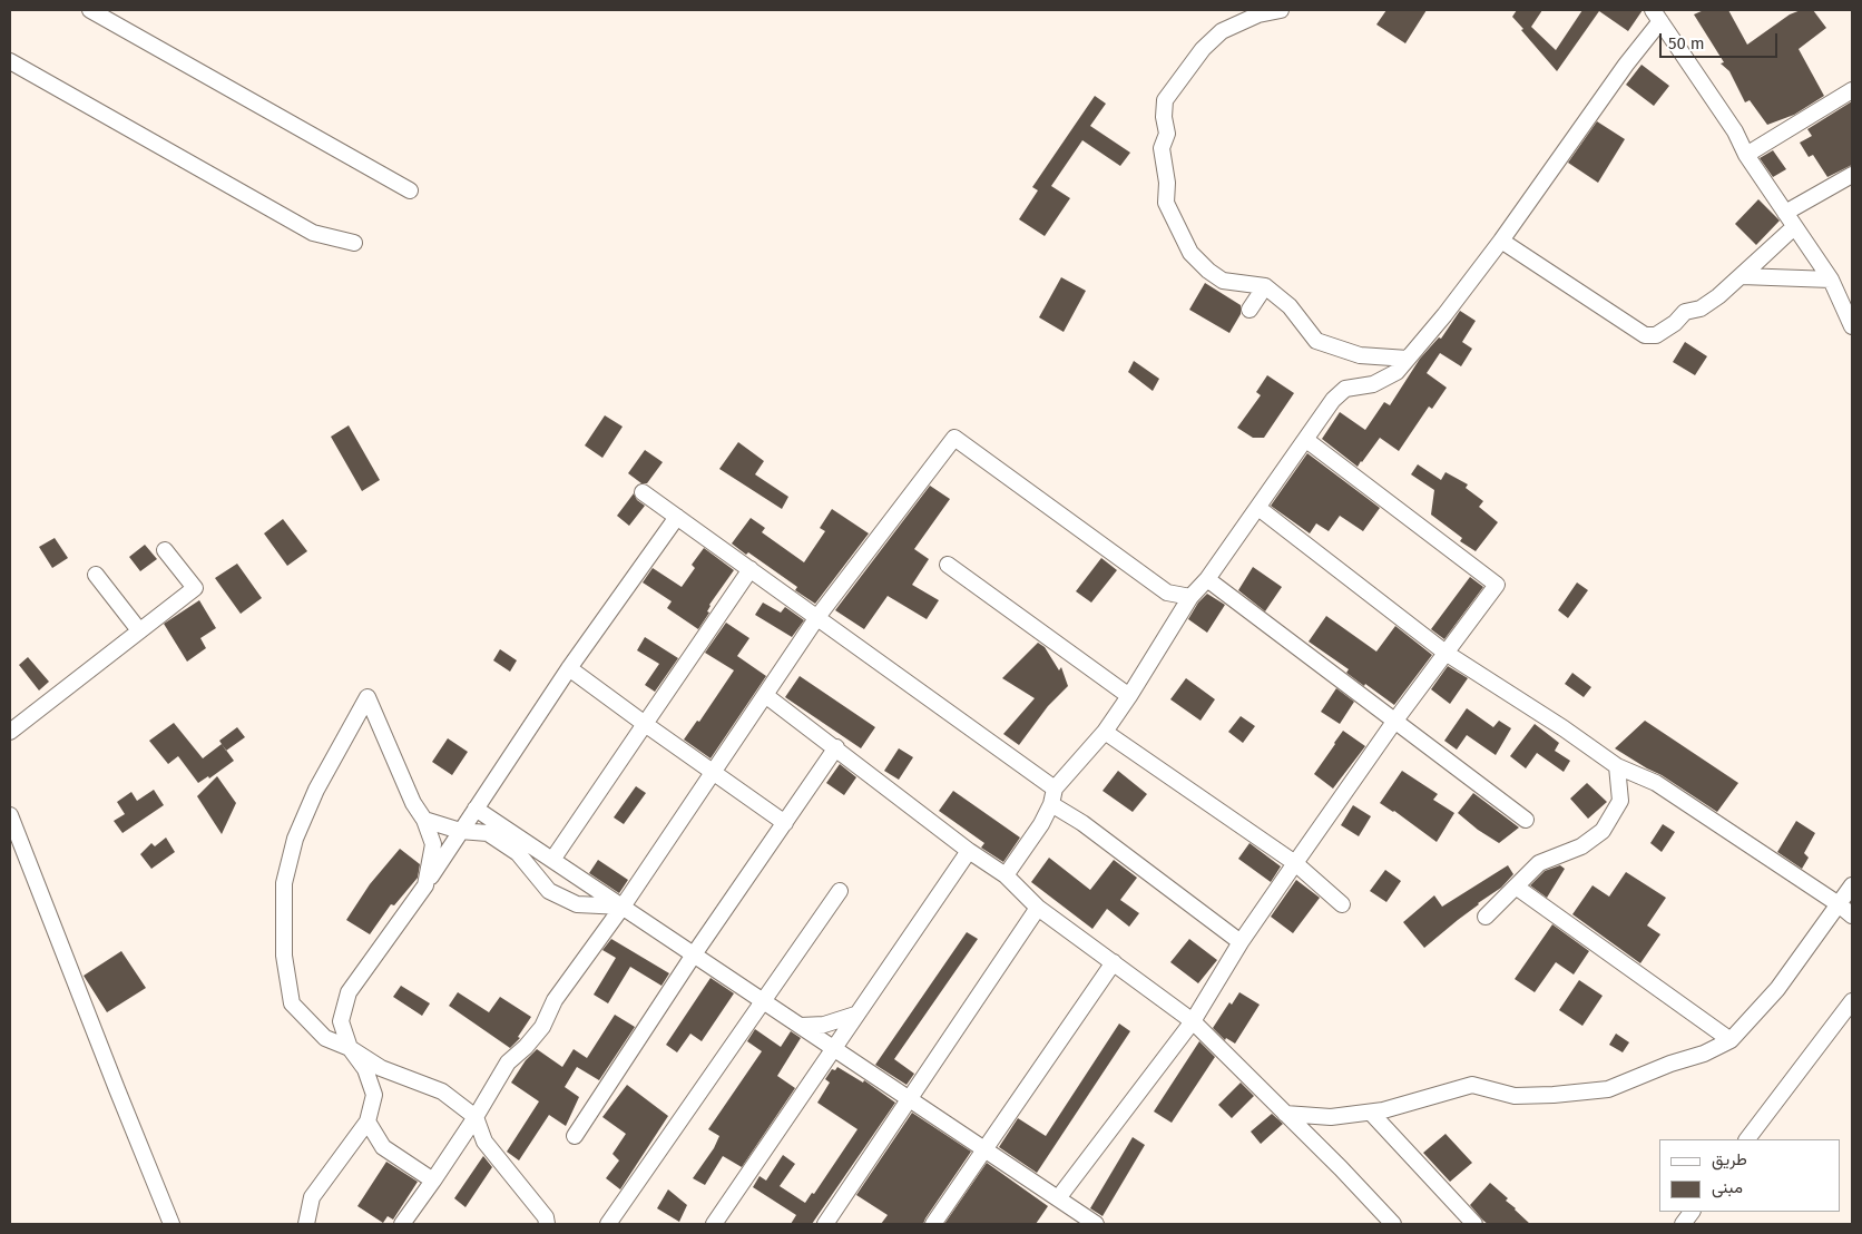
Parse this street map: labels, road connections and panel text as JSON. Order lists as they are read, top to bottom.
{
  "legend": ["طريق", "مبنى"],
  "scale_bar": "50 m"
}
